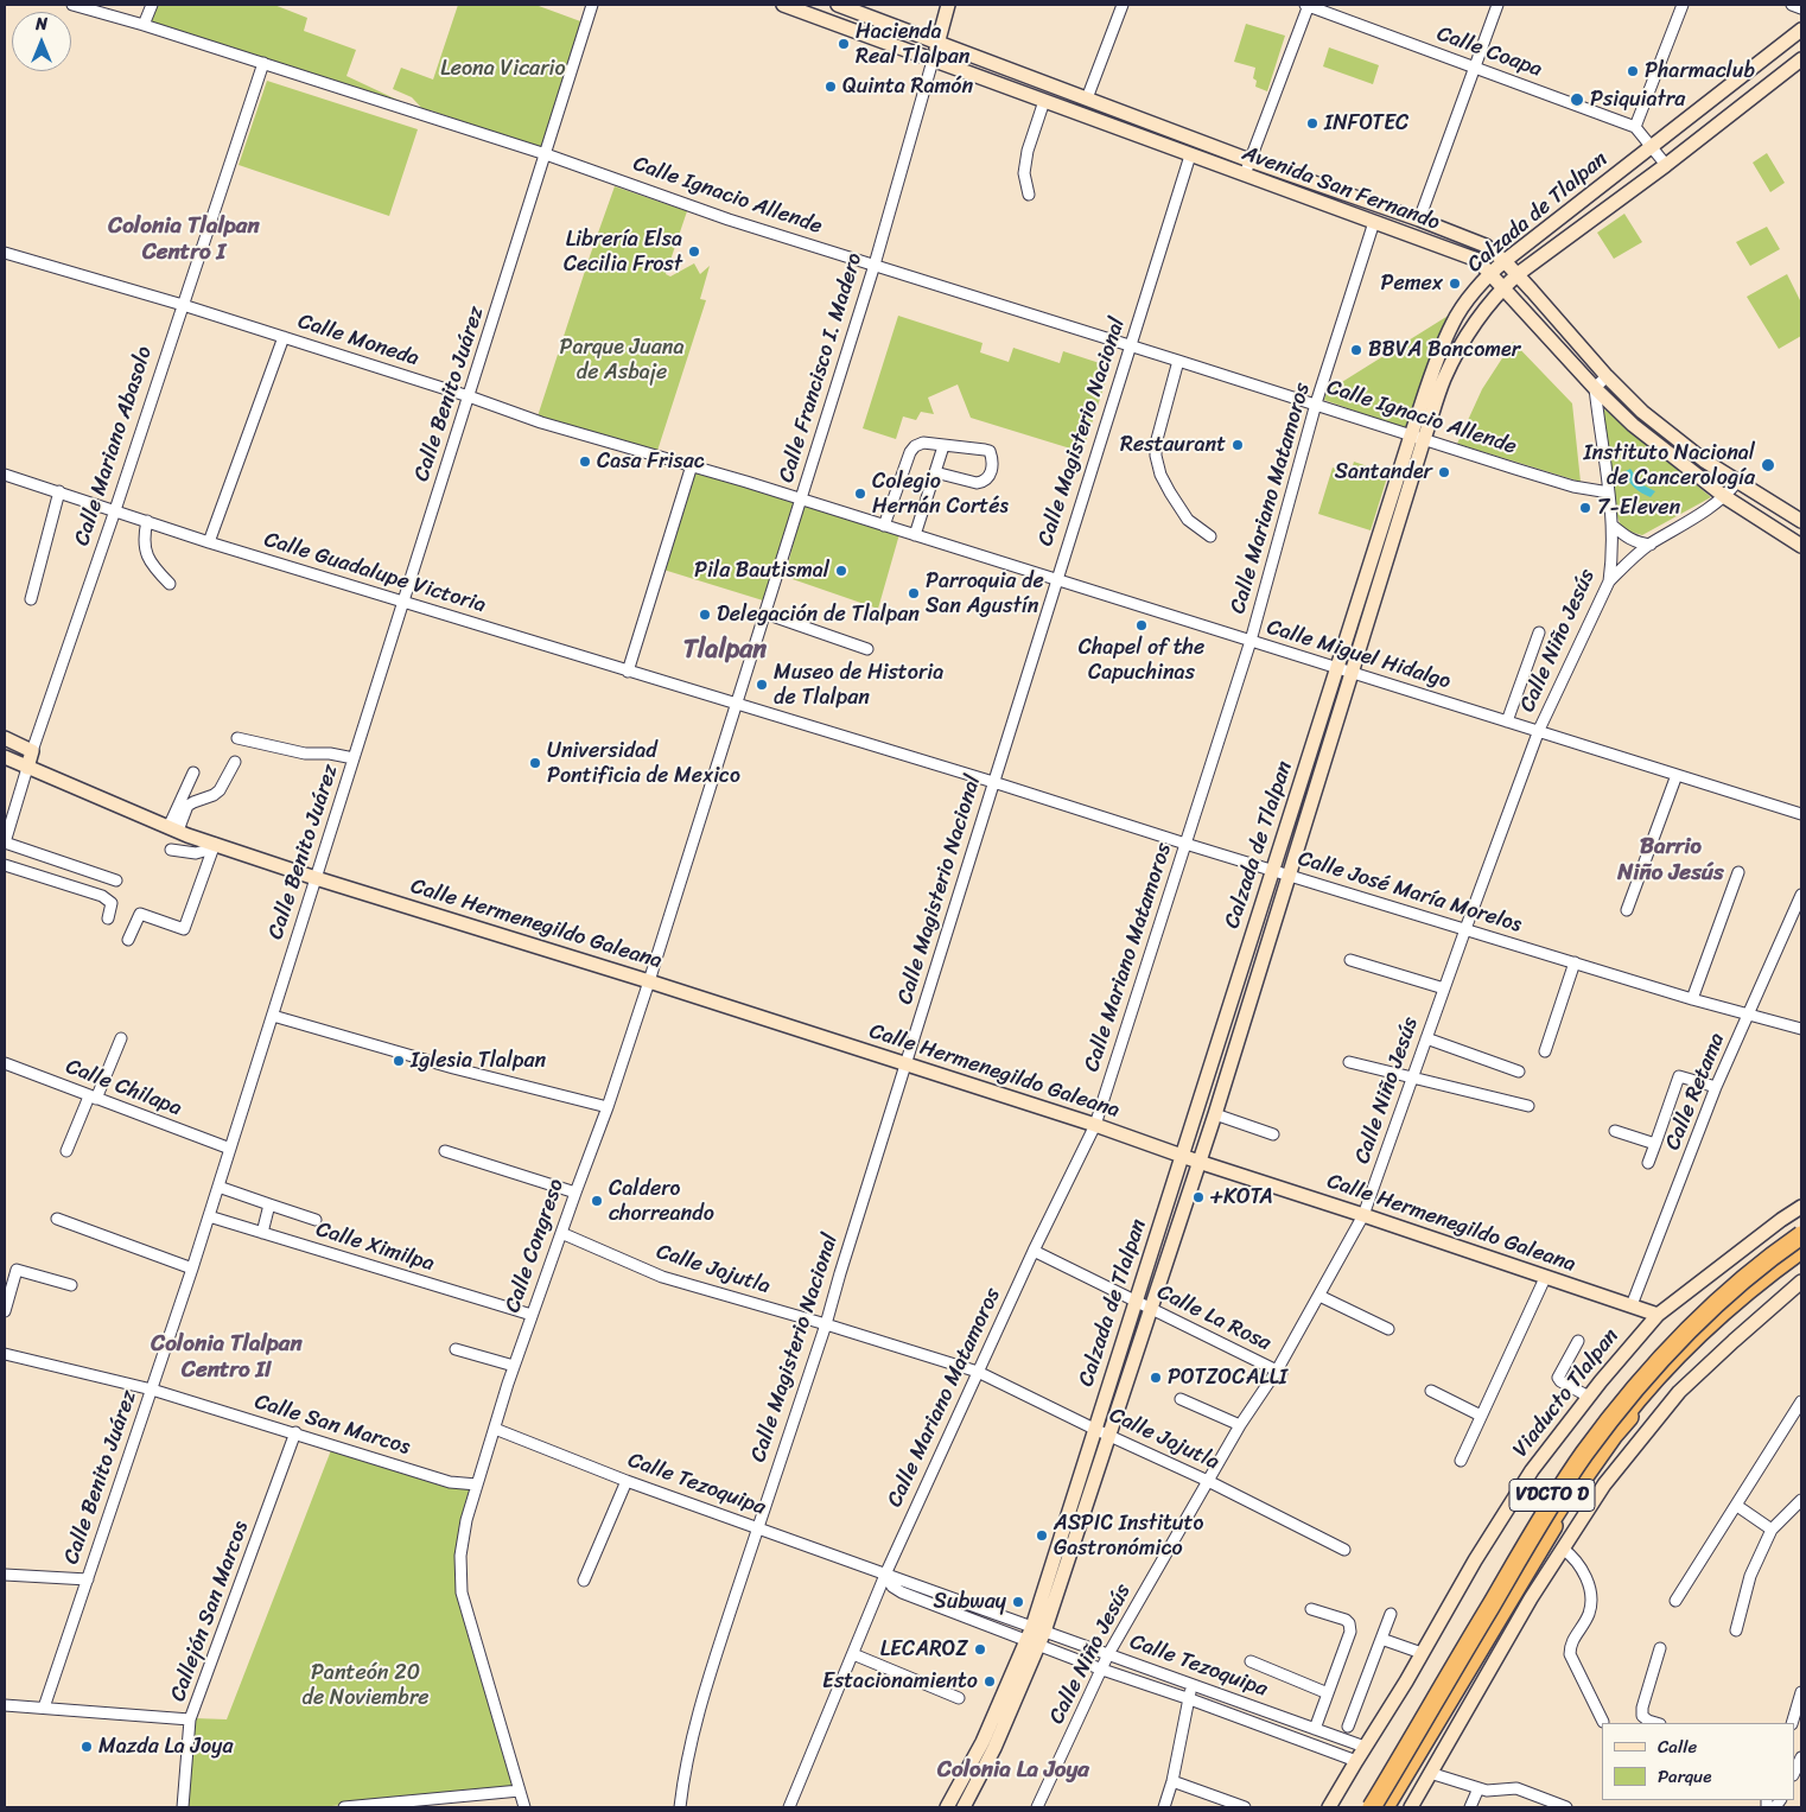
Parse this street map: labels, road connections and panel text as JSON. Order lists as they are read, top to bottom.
{
  "streets": {
    "highway": ["VDCTO D"],
    "main road": [
      "Avenida San Fernando",
      "Calzada de Tlalpan",
      "Calle Francisco I. Madero",
      "Calle Mariano Abasolo",
      "Calle Hermenegildo Galeana",
      "Viaducto Tlalpan"
    ],
    "street": [
      "Calle Coapa",
      "Calle Ignacio Allende",
      "Calle Moneda",
      "Calle Benito Juárez",
      "Calle Magisterio Nacional",
      "Calle Mariano Matamoros",
      "Calle Guadalupe Victoria",
      "Calle Niño Jesús",
      "Calle Miguel Hidalgo",
      "Calle José María Morelos",
      "Calle Chilapa",
      "Calle Retama",
      "Calle Congreso",
      "Calle Ximilpa",
      "Calle Jojutla",
      "Calle La Rosa",
      "Calle San Marcos",
      "Calle Tezoquipa",
      "Callejón San Marcos"
    ]
  },
  "crossings": [
    ["Calle Coapa", "Calzada de Tlalpan"],
    ["Avenida San Fernando", "Calzada de Tlalpan"],
    ["Avenida San Fernando", "Calle Francisco I. Madero"],
    ["Avenida San Fernando", "Calle Magisterio Nacional"],
    ["Avenida San Fernando", "Calle Mariano Matamoros"],
    ["Avenida San Fernando", "Calle Niño Jesús"],
    ["Calle Ignacio Allende", "Calzada de Tlalpan"],
    ["Calle Ignacio Allende", "Calle Francisco I. Madero"],
    ["Calle Ignacio Allende", "Calle Benito Juárez"],
    ["Calle Ignacio Allende", "Calle Magisterio Nacional"],
    ["Calle Ignacio Allende", "Calle Mariano Abasolo"],
    ["Calle Ignacio Allende", "Calle Mariano Matamoros"],
    ["Calle Ignacio Allende", "Calle Niño Jesús"],
    ["Calzada de Tlalpan", "Calle Miguel Hidalgo"],
    ["Calzada de Tlalpan", "Calle José María Morelos"],
    ["Calzada de Tlalpan", "Calle Hermenegildo Galeana"],
    ["Calzada de Tlalpan", "Calle Jojutla"],
    ["Calzada de Tlalpan", "Calle La Rosa"],
    ["Calzada de Tlalpan", "Calle Tezoquipa"],
    ["Calle Moneda", "Calle Francisco I. Madero"],
    ["Calle Moneda", "Calle Benito Juárez"],
    ["Calle Moneda", "Calle Mariano Abasolo"],
    ["Calle Moneda", "Calle Miguel Hidalgo"],
    ["Calle Francisco I. Madero", "Calle Guadalupe Victoria"],
    ["Calle Francisco I. Madero", "Calle Miguel Hidalgo"],
    ["Calle Francisco I. Madero", "Calle José María Morelos"],
    ["Calle Francisco I. Madero", "Calle Congreso"],
    ["Calle Benito Juárez", "Calle Guadalupe Victoria"],
    ["Calle Benito Juárez", "Calle Hermenegildo Galeana"],
    ["Calle Benito Juárez", "Calle Chilapa"],
    ["Calle Benito Juárez", "Calle Ximilpa"],
    ["Calle Benito Juárez", "Calle San Marcos"],
    ["Calle Magisterio Nacional", "Calle Miguel Hidalgo"],
    ["Calle Magisterio Nacional", "Calle José María Morelos"],
    ["Calle Magisterio Nacional", "Calle Hermenegildo Galeana"],
    ["Calle Magisterio Nacional", "Calle Jojutla"],
    ["Calle Magisterio Nacional", "Calle Tezoquipa"],
    ["Calle Mariano Abasolo", "Calle Guadalupe Victoria"],
    ["Calle Mariano Abasolo", "Calle Hermenegildo Galeana"],
    ["Calle Mariano Matamoros", "Calle Miguel Hidalgo"],
    ["Calle Mariano Matamoros", "Calle José María Morelos"],
    ["Calle Mariano Matamoros", "Calle Hermenegildo Galeana"],
    ["Calle Mariano Matamoros", "Calle Jojutla"],
    ["Calle Mariano Matamoros", "Calle La Rosa"],
    ["Calle Mariano Matamoros", "Calle Tezoquipa"],
    ["Calle Guadalupe Victoria", "Calle José María Morelos"],
    ["Calle Guadalupe Victoria", "Calle Congreso"],
    ["Calle Niño Jesús", "Calle Miguel Hidalgo"],
    ["Calle Niño Jesús", "Calle José María Morelos"],
    ["Calle Niño Jesús", "Calle Hermenegildo Galeana"],
    ["Calle Niño Jesús", "Calle Jojutla"],
    ["Calle Niño Jesús", "Calle La Rosa"],
    ["Calle Niño Jesús", "Calle Tezoquipa"],
    ["Calle José María Morelos", "Calle Retama"],
    ["Calle José María Morelos", "Calle Congreso"],
    ["Calle Hermenegildo Galeana", "Calle Retama"],
    ["Calle Hermenegildo Galeana", "Calle Congreso"],
    ["Calle Hermenegildo Galeana", "Viaducto Tlalpan"],
    ["Calle Congreso", "Calle Ximilpa"],
    ["Calle Congreso", "Calle Jojutla"],
    ["Calle Congreso", "Calle San Marcos"],
    ["Calle Congreso", "Calle Tezoquipa"],
    ["Viaducto Tlalpan", "Calle Tezoquipa"],
    ["Calle San Marcos", "Callejón San Marcos"]
  ],
  "districts": [
    "Colonia Tlalpan Centro I",
    "Tlalpan",
    "Barrio Niño Jesús",
    "Colonia Tlalpan Centro II",
    "Colonia La Joya"
  ],
  "parks": ["Leona Vicario", "Parque Juana de Asbaje", "Panteón 20 de Noviembre"],
  "places": [
    "Hacienda Real Tlalpan",
    "Pharmaclub",
    "Quinta Ramón",
    "Psiquiatra",
    "INFOTEC",
    "Librería Elsa Cecilia Frost",
    "Pemex",
    "BBVA Bancomer",
    "Restaurant",
    "Casa Frisac",
    "Instituto Nacional de Cancerología",
    "Santander",
    "Colegio Hernán Cortés",
    "7-Eleven",
    "Pila Bautismal",
    "Parroquia de San Agustín",
    "Delegación de Tlalpan",
    "Chapel of the Capuchinas",
    "Museo de Historia de Tlalpan",
    "Universidad Pontificia de Mexico",
    "Iglesia Tlalpan",
    "+KOTA",
    "Caldero chorreando",
    "POTZOCALLI",
    "ASPIC Instituto Gastronómico",
    "Subway",
    "LECAROZ",
    "Estacionamiento",
    "Mazda La Joya"
  ],
  "legend": ["Calle", "Parque"],
  "north": "top"
}
